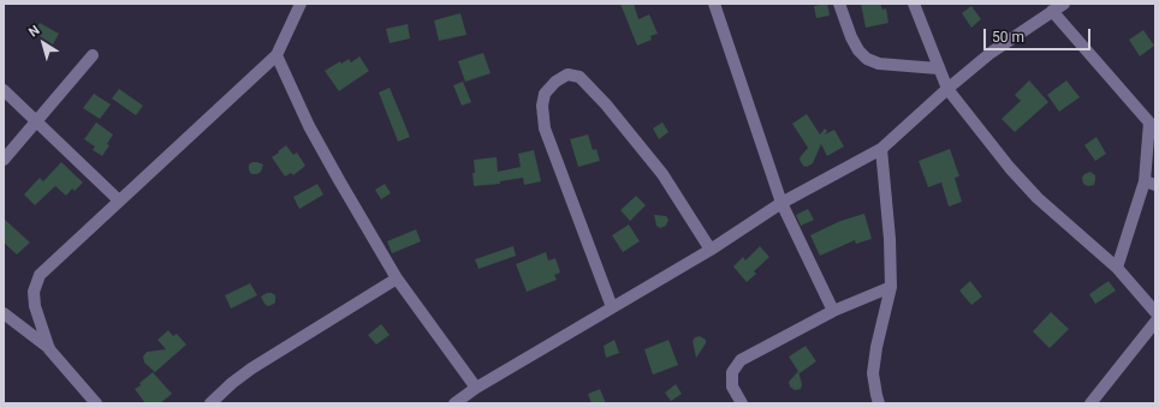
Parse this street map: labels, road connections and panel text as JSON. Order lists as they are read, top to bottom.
{
  "scale_bar": "50 m",
  "north": "top left"
}
